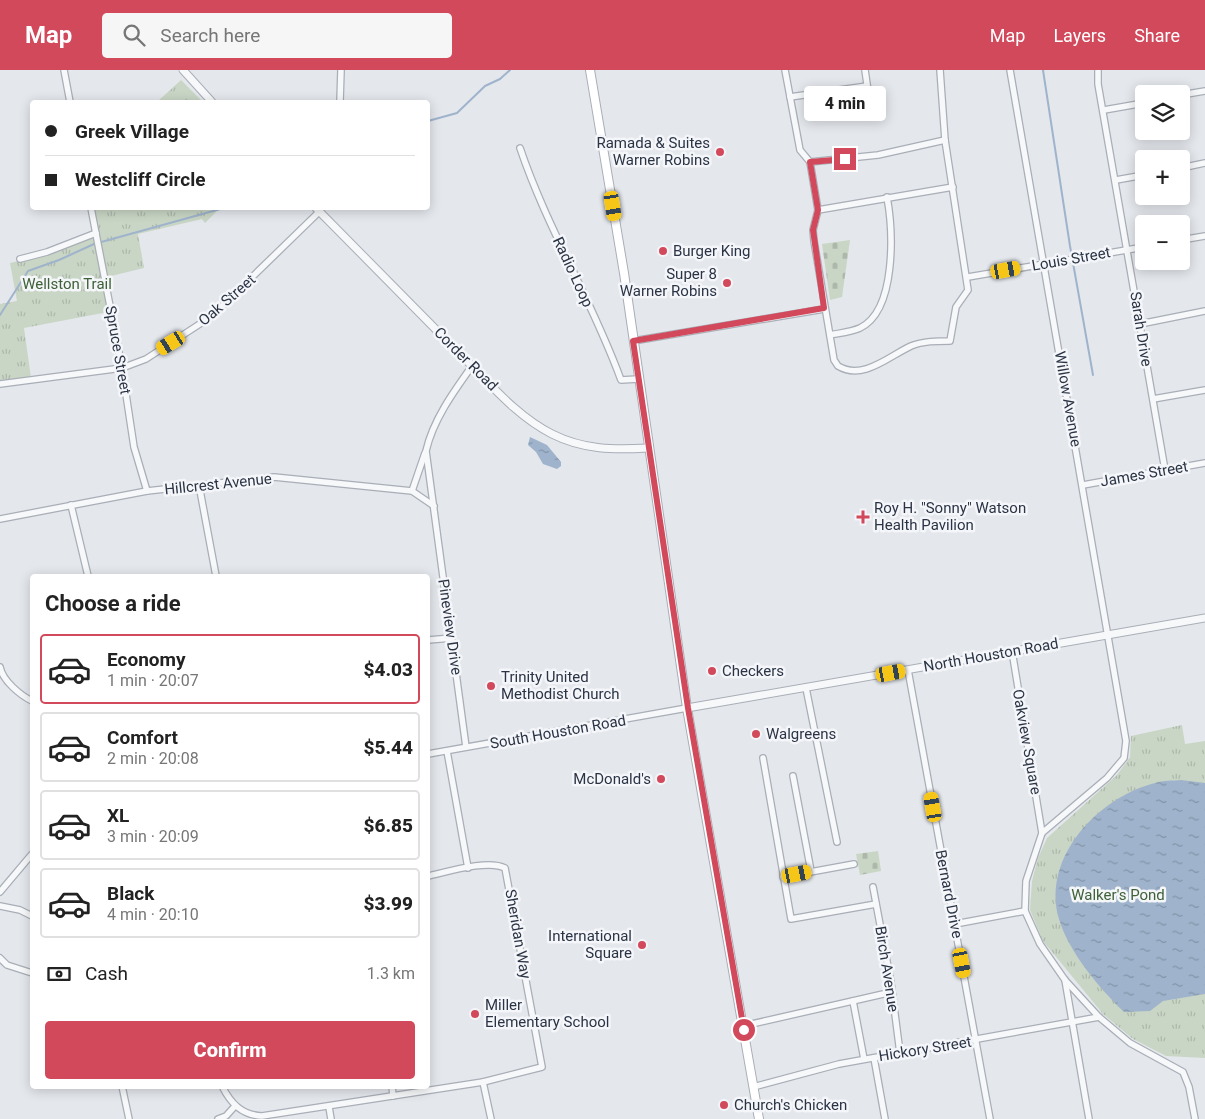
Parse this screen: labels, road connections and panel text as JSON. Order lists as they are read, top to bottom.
{
  "streets": {
    "street": [
      "Louis Street",
      "Radio Loop",
      "Oak Street",
      "Sarah Drive",
      "Spruce Street",
      "Corder Road",
      "Willow Avenue",
      "James Street",
      "Hillcrest Avenue",
      "Pineview Drive",
      "North Houston Road",
      "South Houston Road",
      "Oakview Square",
      "Bernard Drive",
      "Sheridan Way",
      "Birch Avenue",
      "Hickory Street"
    ]
  },
  "crossings": [
    ["Louis Street", "Sarah Drive"],
    ["Louis Street", "Willow Avenue"],
    ["Oak Street", "Spruce Street"],
    ["Sarah Drive", "James Street"],
    ["Spruce Street", "Hillcrest Avenue"],
    ["Willow Avenue", "James Street"],
    ["Willow Avenue", "North Houston Road"],
    ["Willow Avenue", "Oakview Square"],
    ["Hillcrest Avenue", "Pineview Drive"],
    ["Pineview Drive", "South Houston Road"],
    ["North Houston Road", "South Houston Road"],
    ["North Houston Road", "Oakview Square"],
    ["North Houston Road", "Bernard Drive"],
    ["Bernard Drive", "Hickory Street"],
    ["Birch Avenue", "Hickory Street"]
  ],
  "parks": ["Wellston Trail", "Walker's Pond"],
  "places": {
    "other": [
      "Ramada & Suites Warner Robins",
      "Burger King",
      "Super 8 Warner Robins",
      "Checkers",
      "Trinity United Methodist Church",
      "Walgreens",
      "McDonald's",
      "International Square",
      "Miller Elementary School",
      "Church's Chicken"
    ],
    "health": ["Roy H. \"Sonny\" Watson Health Pavilion"]
  },
  "page": {
    "header": "Map",
    "search": "Search here",
    "nav": ["Map", "Layers", "Share"],
    "map_buttons": ["+", "−"],
    "bubble": "4 min",
    "banner": ["Greek Village", "Westcliff Circle"],
    "heading": "Choose a ride",
    "list": [
      {
        "name": "Economy",
        "note": "1 min · 20:07",
        "value": "$4.03"
      },
      {
        "name": "Comfort",
        "note": "2 min · 20:08",
        "value": "$5.44"
      },
      {
        "name": "XL",
        "note": "3 min · 20:09",
        "value": "$6.85"
      },
      {
        "name": "Black",
        "note": "4 min · 20:10",
        "value": "$3.99"
      }
    ],
    "pay": ["Cash", "1.3 km"],
    "buttons": "Confirm"
  }
}
